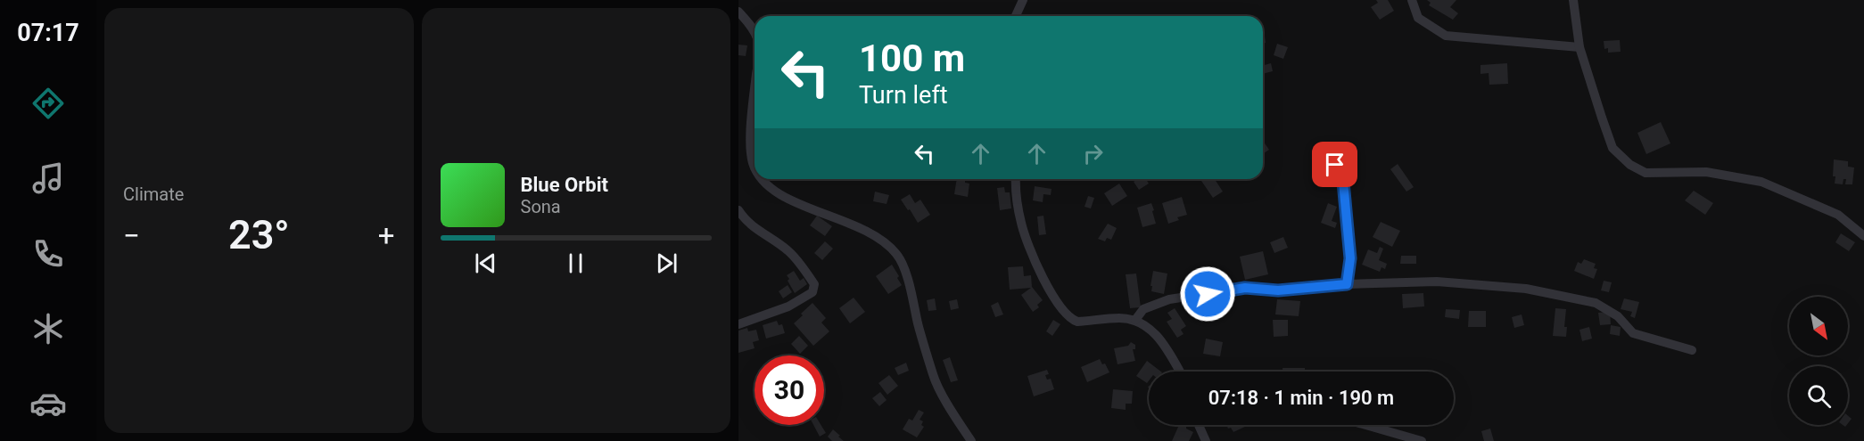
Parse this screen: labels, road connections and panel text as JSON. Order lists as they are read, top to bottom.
{
  "north": "bottom right",
  "page": {
    "tabs": "07:17",
    "tile": "Climate",
    "turn": ["100 m", "Turn left"],
    "song": ["Blue Orbit", "Sona"],
    "heat": ["−", "23°", "+"],
    "limit": "30",
    "trip": "07:18 · 1 min · 190 m"
  }
}
